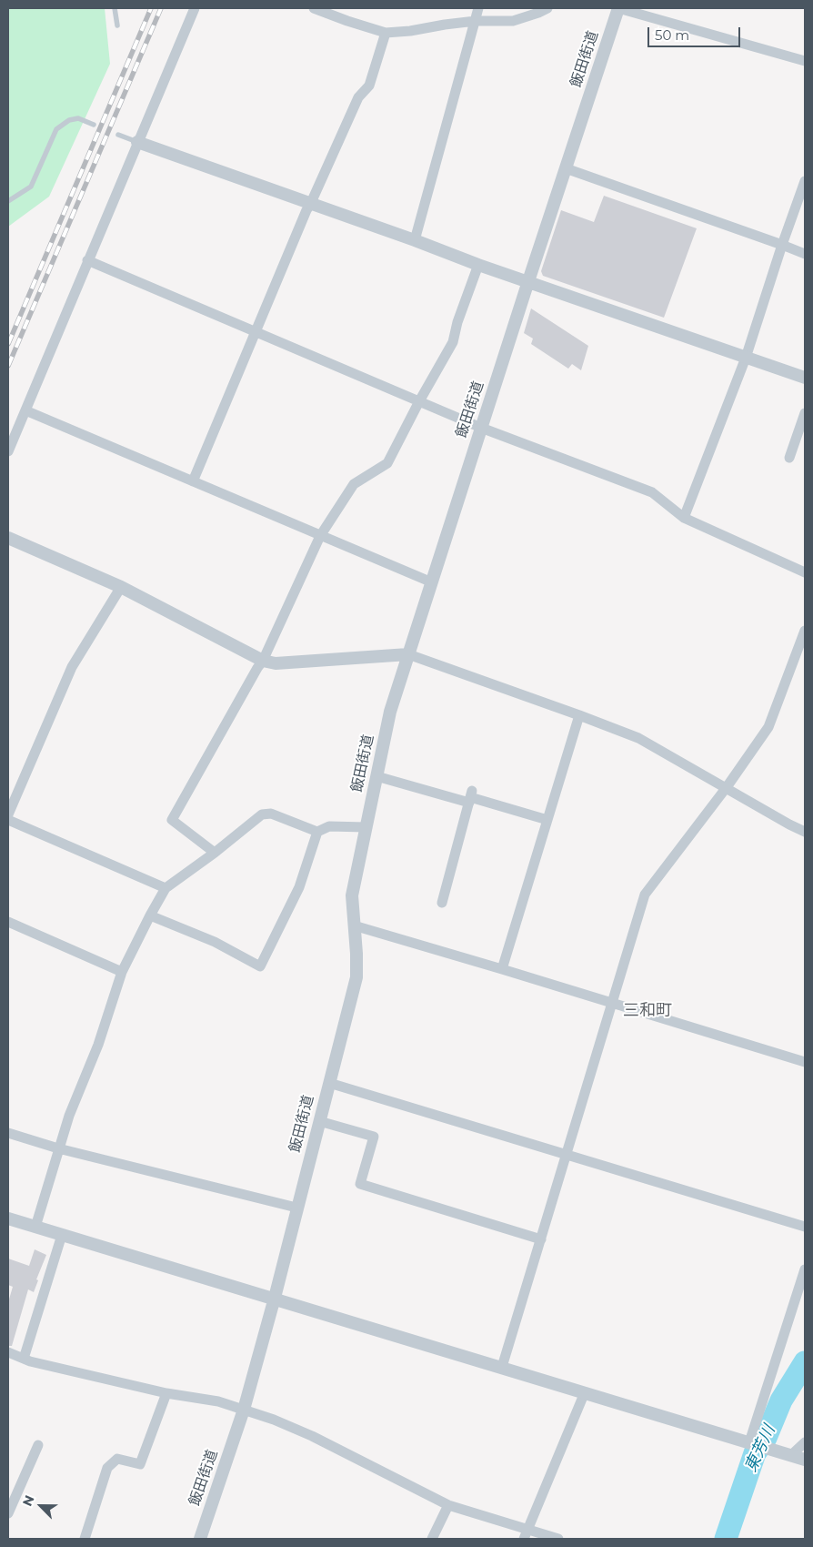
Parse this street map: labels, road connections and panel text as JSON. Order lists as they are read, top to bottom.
{
  "streets": {
    "street": ["飯田街道"]
  },
  "districts": ["三和町"],
  "water": ["東芳川"],
  "scale_bar": "50 m",
  "north": "top left"
}
